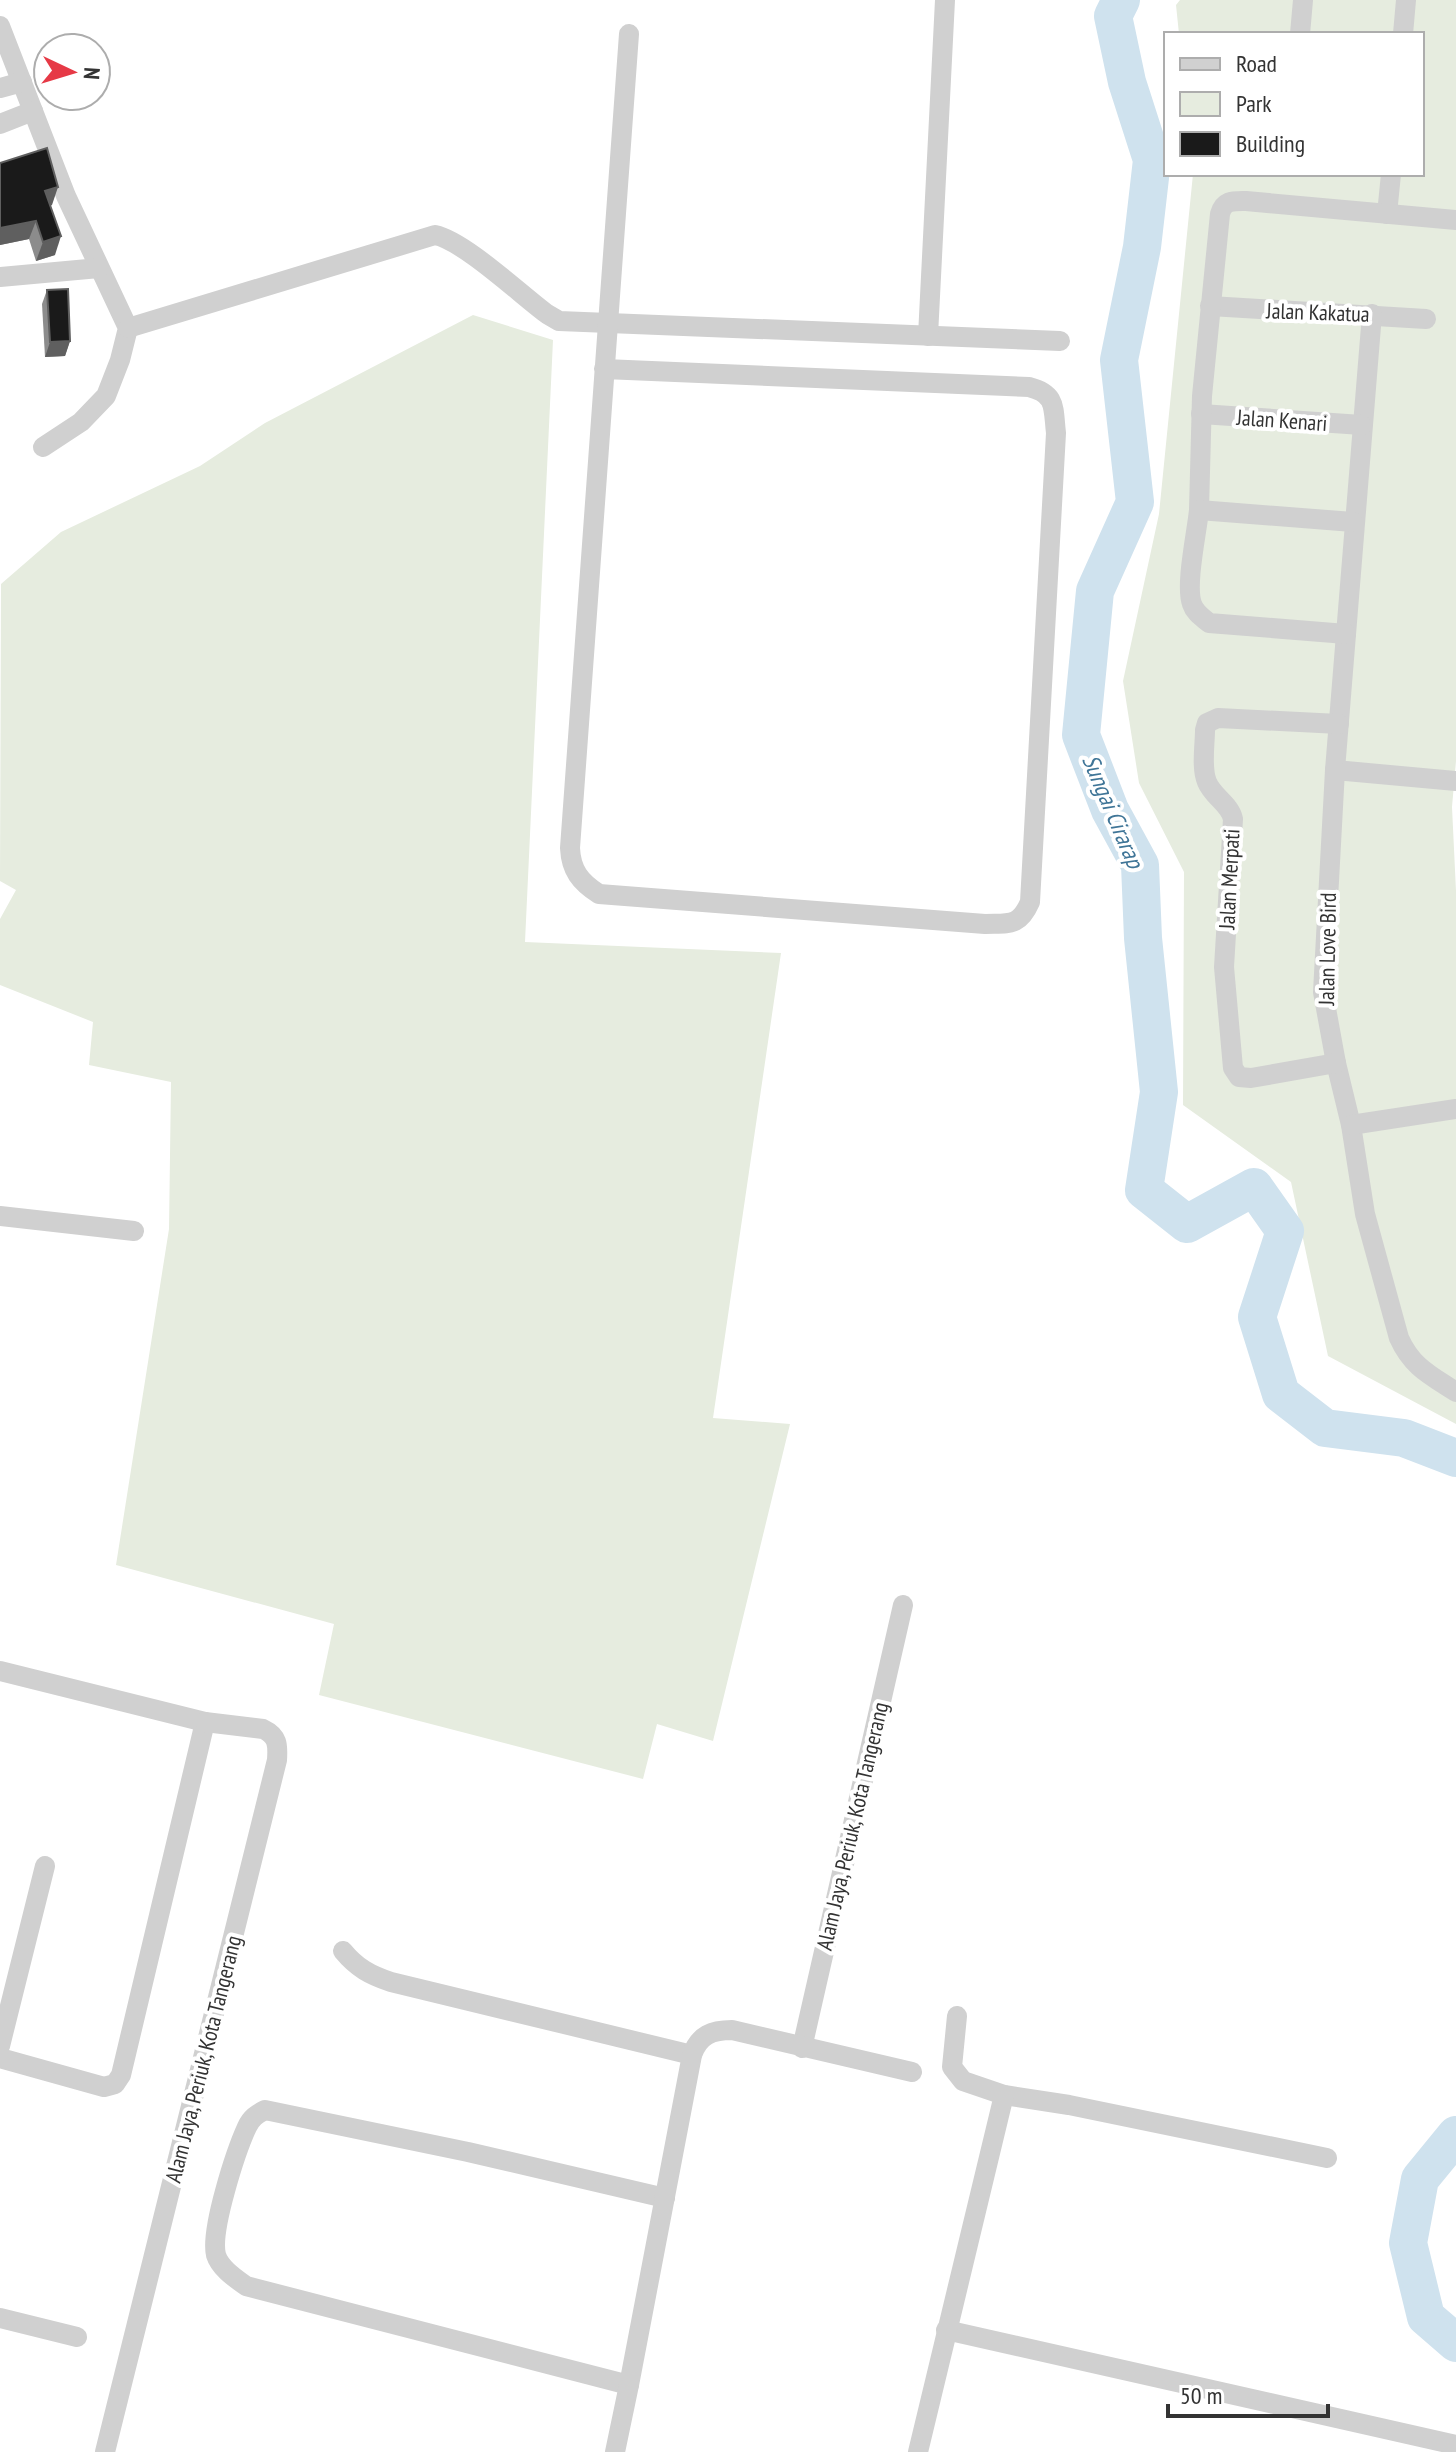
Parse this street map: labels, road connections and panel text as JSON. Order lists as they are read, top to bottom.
{
  "streets": {
    "street": [
      "Jalan Kakatua",
      "Jalan Kenari",
      "Jalan Merpati",
      "Jalan Love Bird",
      "Alam Jaya, Periuk, Kota Tangerang"
    ]
  },
  "crossings": [
    ["Jalan Kakatua", "Jalan Love Bird"],
    ["Jalan Kenari", "Jalan Love Bird"],
    ["Jalan Merpati", "Jalan Love Bird"]
  ],
  "water": ["Sungai Cirarap"],
  "legend": ["Road", "Park", "Building"],
  "scale_bar": "50 m",
  "north": "right"
}
